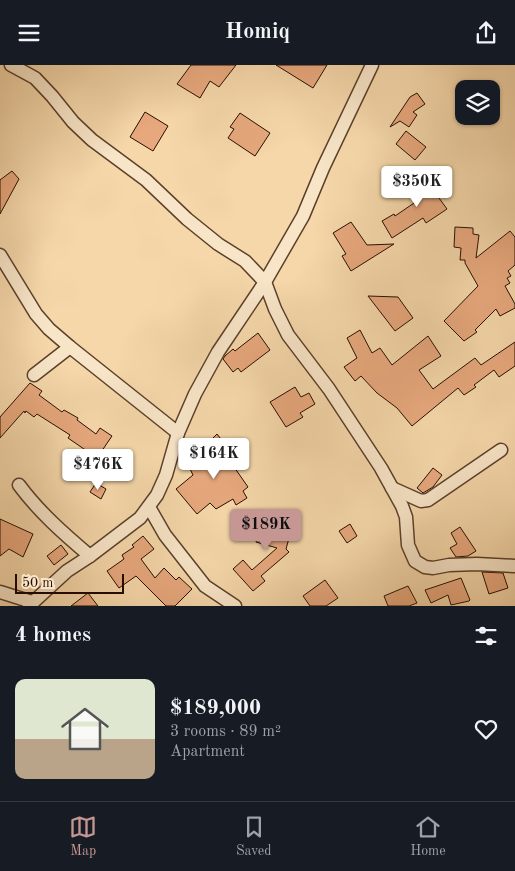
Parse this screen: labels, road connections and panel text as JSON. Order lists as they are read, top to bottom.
{
  "scale_bar": "50 m",
  "page": {
    "header": "Homiq",
    "price": [
      "$350K",
      "$164K",
      "$476K",
      "$189K"
    ],
    "scale": "50 m",
    "heading": "4 homes",
    "list": [
      {
        "name": "$189,000",
        "note": "3 rooms · 89 m² · Apartment"
      }
    ],
    "tabs": ["Map", "Saved", "Home"]
  }
}
